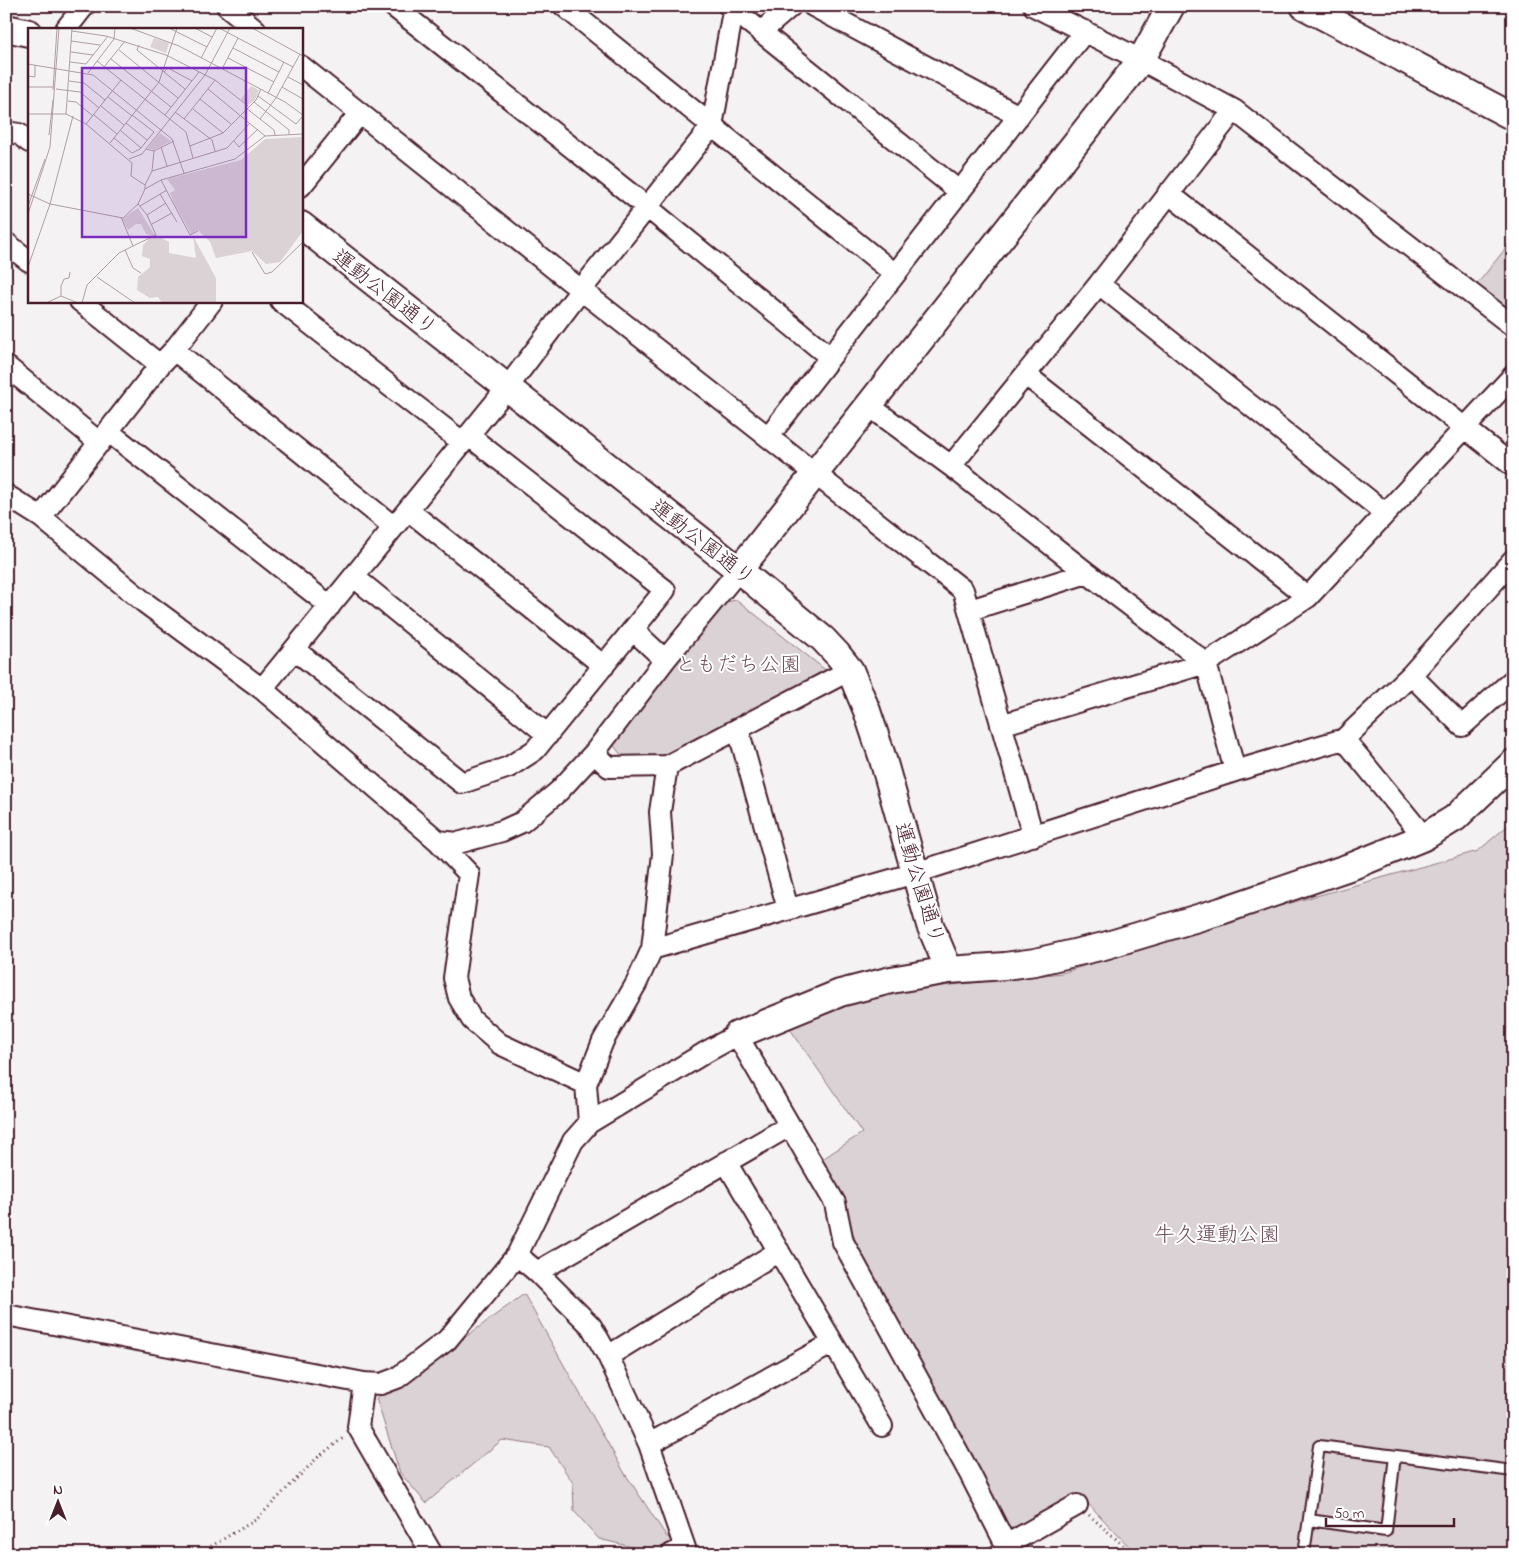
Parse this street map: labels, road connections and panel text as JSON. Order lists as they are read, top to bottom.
{
  "streets": {
    "street": ["運動公園通り"]
  },
  "parks": ["ともだち公園", "牛久運動公園"],
  "scale_bar": "50 m",
  "north": "top"
}
